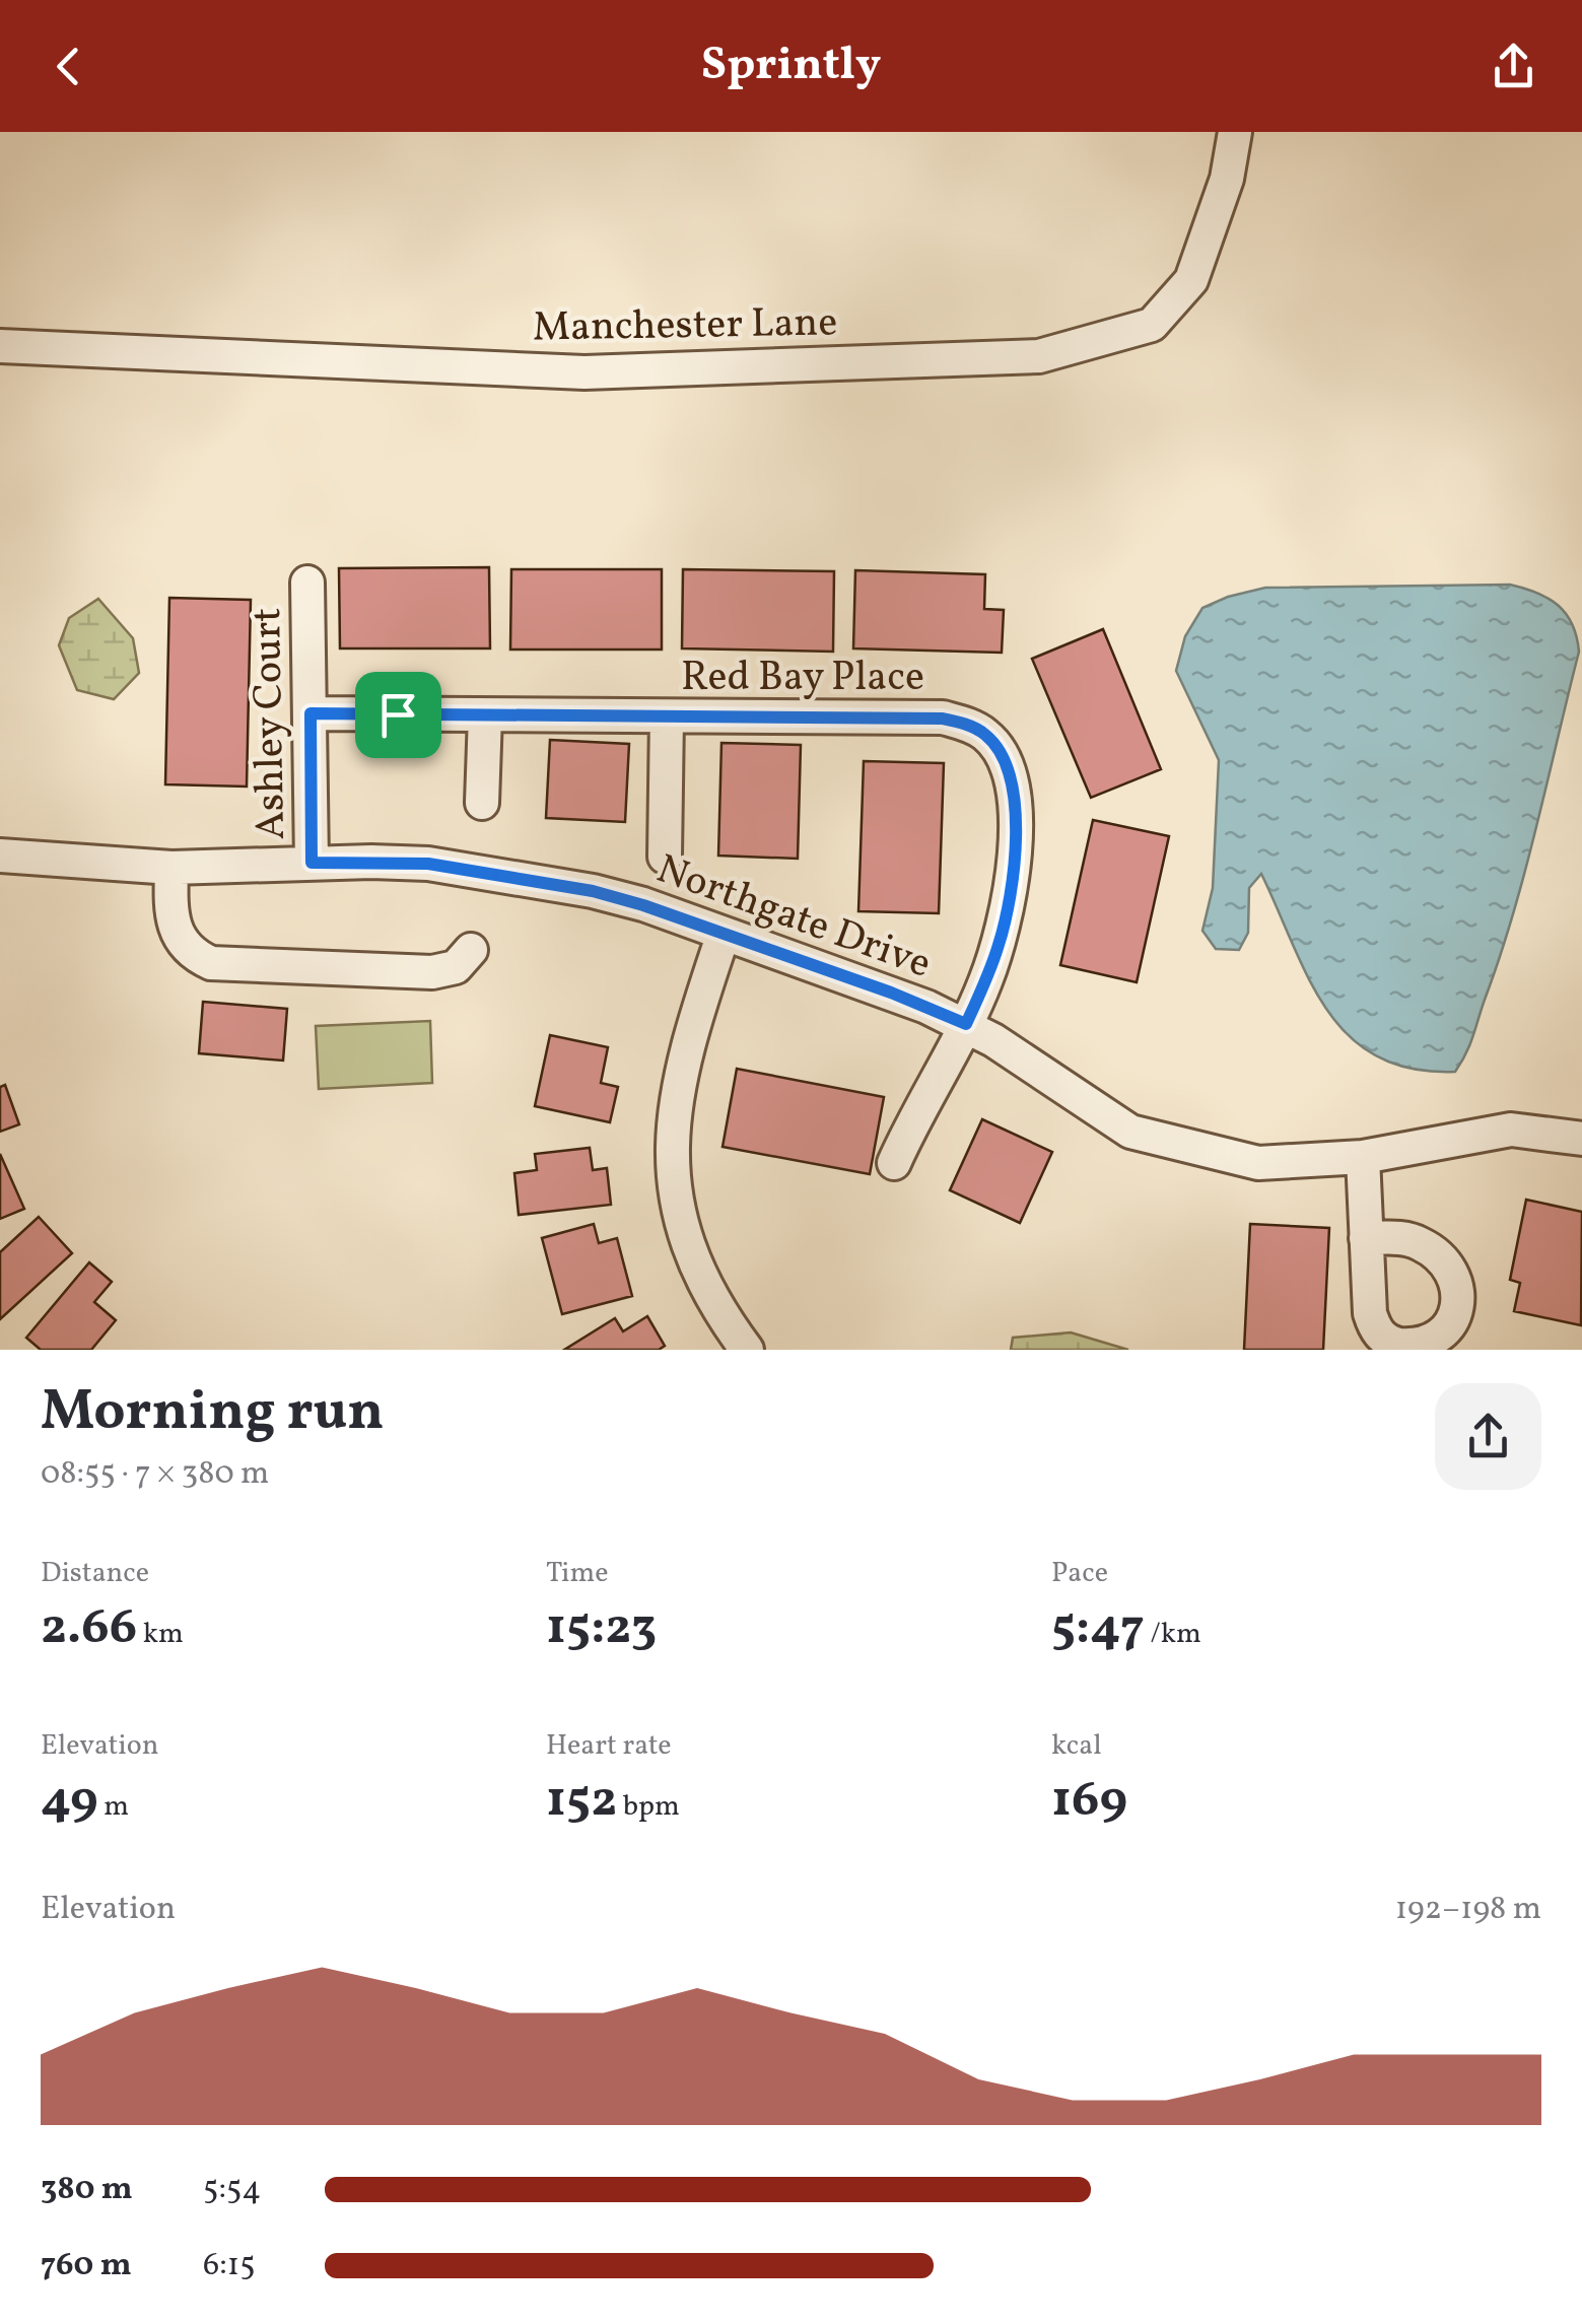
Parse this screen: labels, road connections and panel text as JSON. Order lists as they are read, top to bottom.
{
  "streets": {
    "street": [
      "Manchester Lane",
      "Red Bay Place",
      "Ashley Court",
      "Northgate Drive"
    ]
  },
  "crossings": [
    ["Red Bay Place", "Ashley Court"],
    ["Red Bay Place", "Northgate Drive"],
    ["Ashley Court", "Northgate Drive"]
  ],
  "page": {
    "header": "Sprintly",
    "heading": ["Morning run", "08:55 · 7 × 380 m"],
    "stats": [
      ["Distance", "2.66 km"],
      ["Time", "15:23"],
      ["Pace", "5:47 /km"],
      ["Elevation", "49 m"],
      ["Heart rate", "152 bpm"],
      ["kcal", "169"]
    ],
    "chart": ["Elevation", "192–198 m"],
    "list": [
      {
        "name": "380 m",
        "note": "5:54"
      },
      {
        "name": "760 m",
        "note": "6:15"
      }
    ]
  }
}
